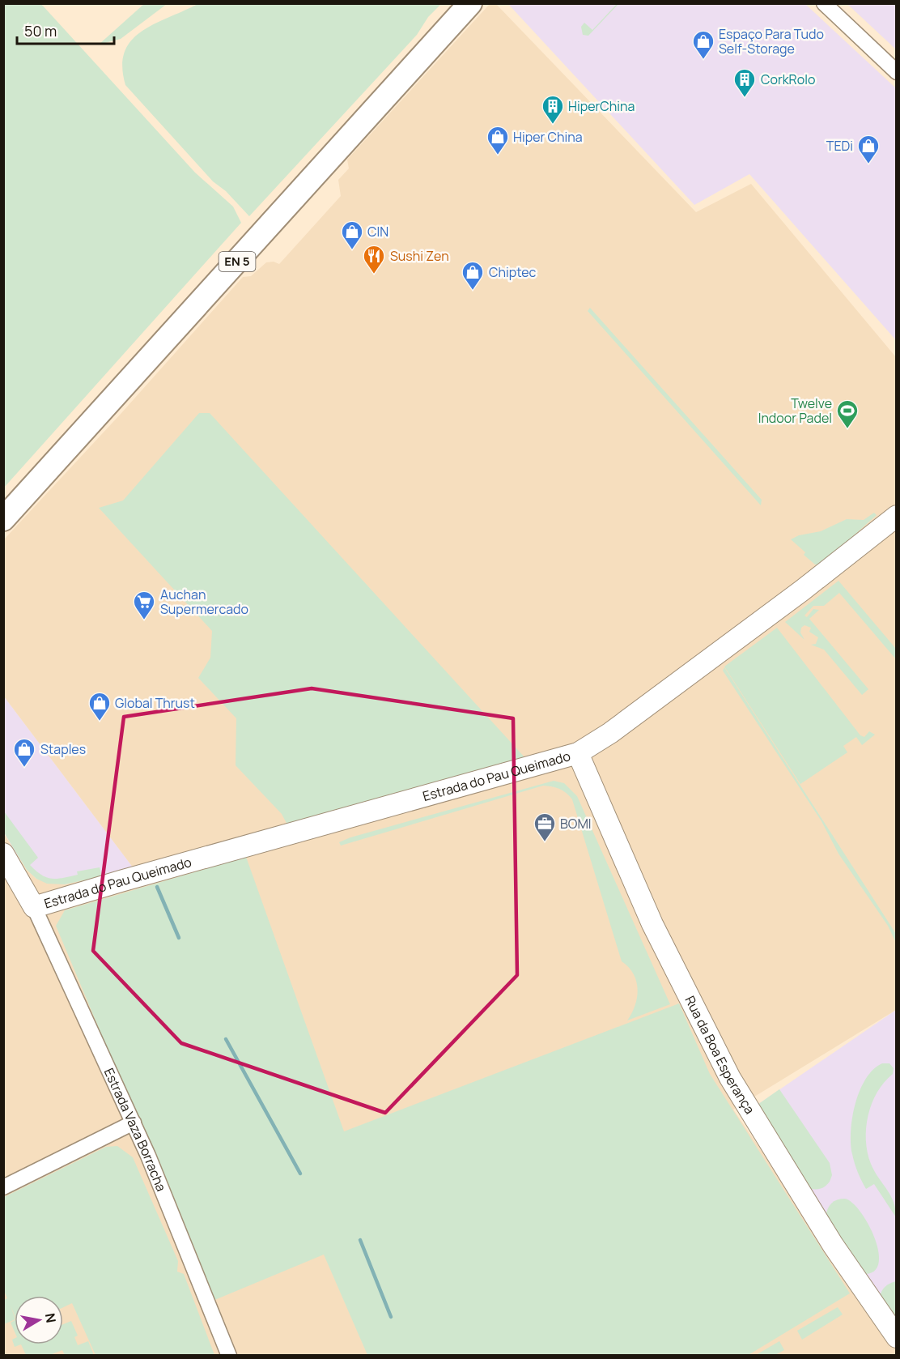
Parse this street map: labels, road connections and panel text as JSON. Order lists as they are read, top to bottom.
{
  "streets": {
    "main road": ["EN 5"],
    "street": ["Estrada do Pau Queimado", "Rua da Boa Esperança", "Estrada Vaza Borracha"]
  },
  "crossings": [
    ["Estrada do Pau Queimado", "Rua da Boa Esperança"],
    ["Estrada do Pau Queimado", "Estrada Vaza Borracha"]
  ],
  "places": {
    "shop": [
      "Espaço Para Tudo Self-Storage",
      "Hiper China",
      "TEDi",
      "CIN",
      "Chiptec",
      "Global Thrust",
      "Staples"
    ],
    "building": ["CorkRolo", "HiperChina"],
    "restaurant": ["Sushi Zen"],
    "sports": ["Twelve Indoor Padel"],
    "supermarket": ["Auchan Supermercado"],
    "office": ["BOMI"]
  },
  "scale_bar": "50 m",
  "north": "right"
}
